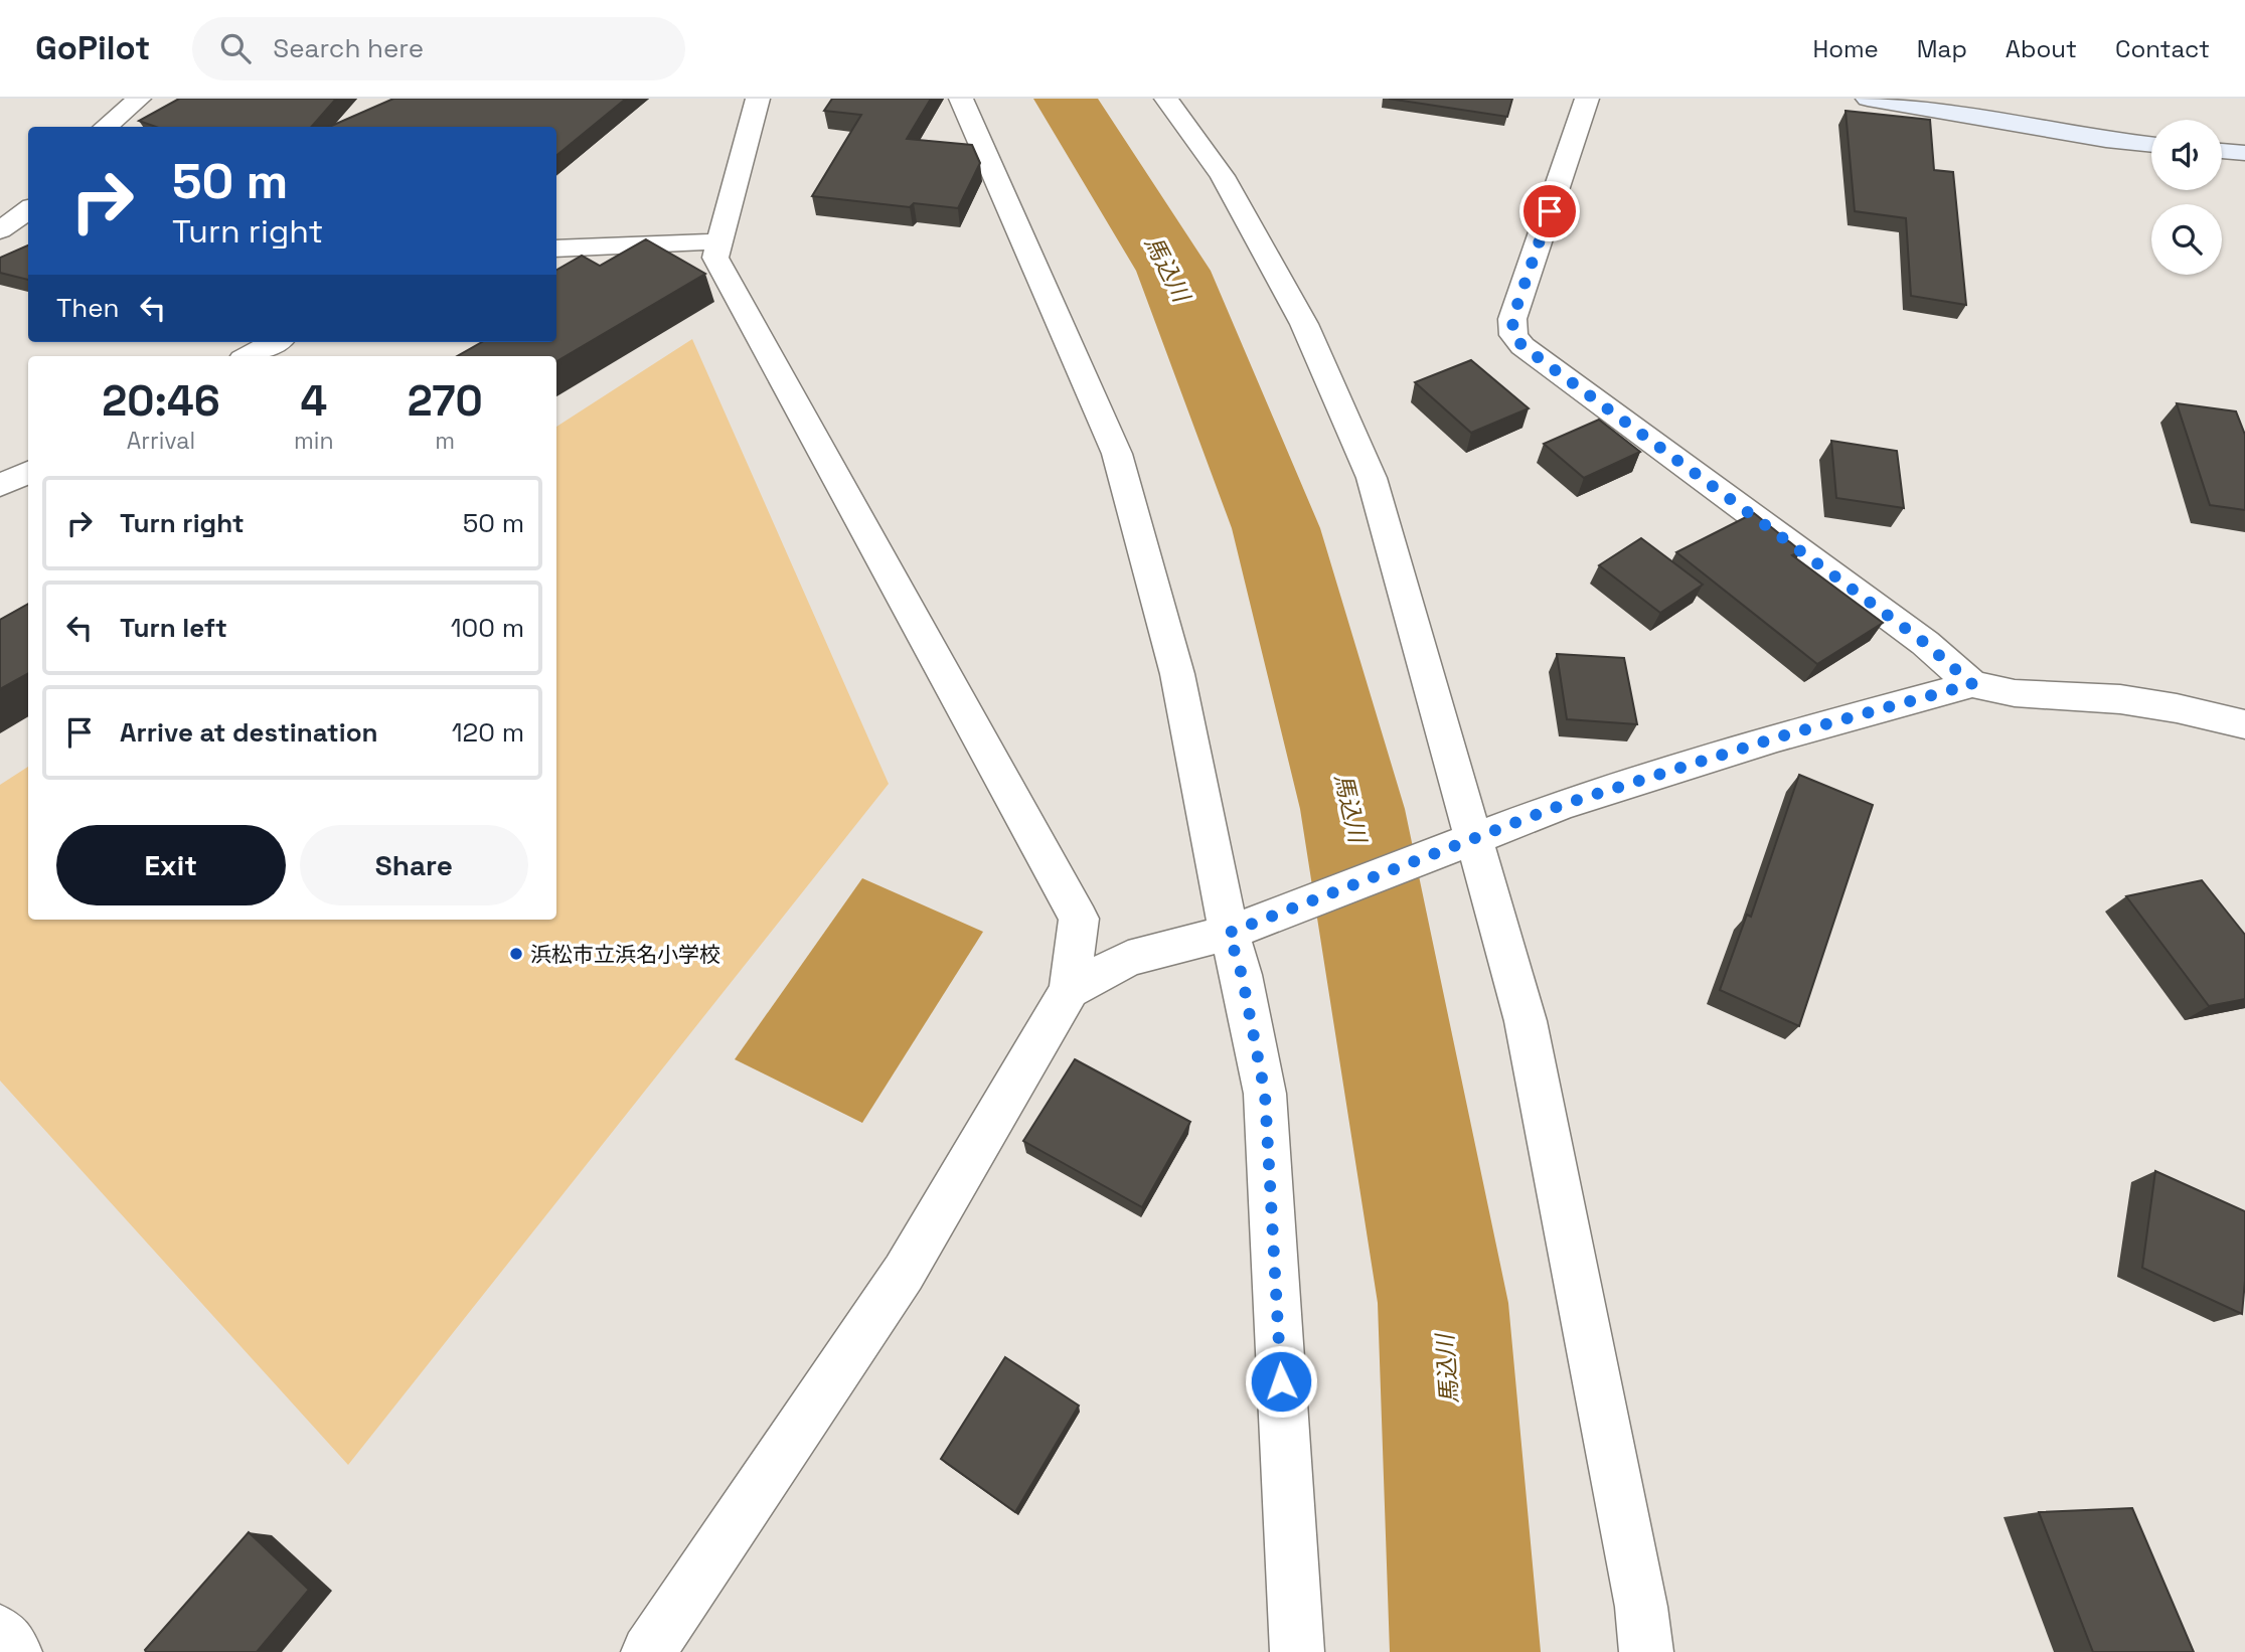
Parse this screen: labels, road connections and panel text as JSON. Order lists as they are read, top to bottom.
{
  "water": ["馬込川"],
  "places": ["浜松市立浜名小学校"],
  "page": {
    "header": "GoPilot",
    "search": "Search here",
    "nav": [
      "Home",
      "Map",
      "About",
      "Contact"
    ],
    "turn": ["50 m", "Turn right"],
    "then": "Then",
    "eta": [
      "20:46",
      "Arrival",
      "4",
      "min",
      "270",
      "m"
    ],
    "list": [
      {
        "name": "Turn right",
        "value": "50 m"
      },
      {
        "name": "Turn left",
        "value": "100 m"
      },
      {
        "name": "Arrive at destination",
        "value": "120 m"
      }
    ],
    "buttons": ["Exit", "Share"]
  }
}
